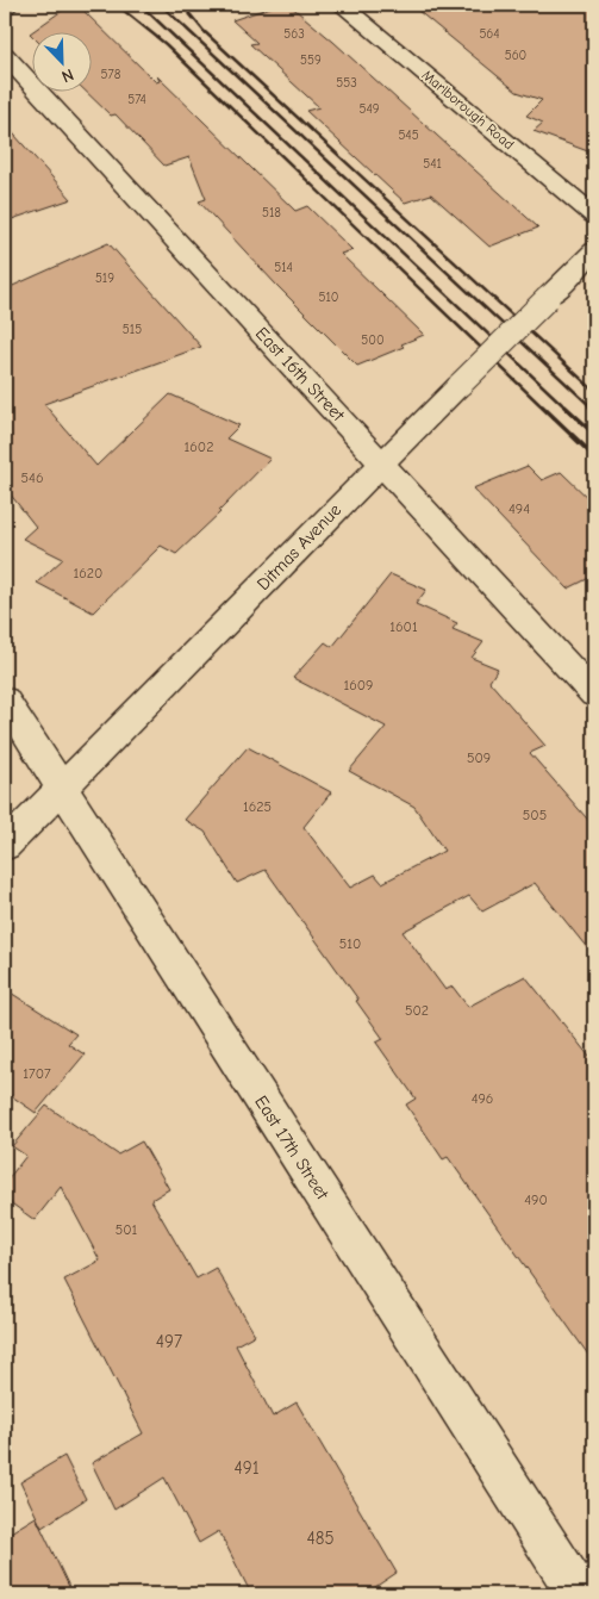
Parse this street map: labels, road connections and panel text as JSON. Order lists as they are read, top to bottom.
{
  "streets": {
    "street": [
      "Marlborough Road",
      "East 16th Street",
      "Ditmas Avenue",
      "East 17th Street"
    ]
  },
  "crossings": [
    ["East 16th Street", "Ditmas Avenue"],
    ["Ditmas Avenue", "East 17th Street"]
  ],
  "house_numbers": [
    "563",
    "564",
    "560",
    "559",
    "578",
    "553",
    "574",
    "549",
    "545",
    "541",
    "518",
    "514",
    "519",
    "510",
    "515",
    "500",
    "1602",
    "546",
    "494",
    "1620",
    "1601",
    "1609",
    "509",
    "1625",
    "505",
    "510",
    "502",
    "1707",
    "496",
    "490",
    "501",
    "497",
    "491",
    "485"
  ],
  "north": "bottom right"
}
